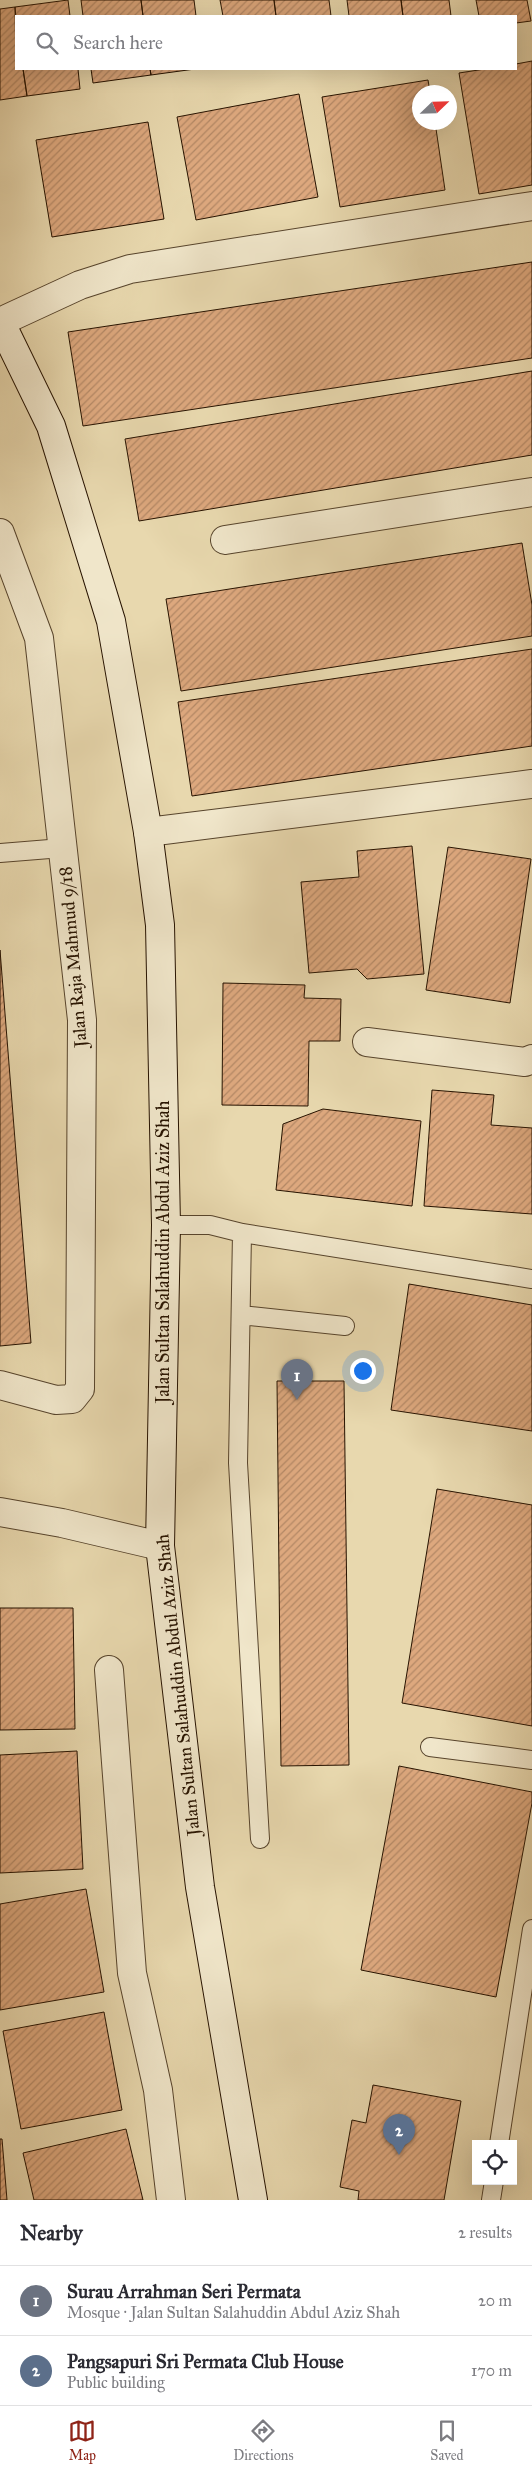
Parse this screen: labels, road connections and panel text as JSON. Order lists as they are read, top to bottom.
{
  "streets": {
    "street": ["Jalan Raja Mahmud 9/18", "Jalan Sultan Salahuddin Abdul Aziz Shah"]
  },
  "north": "top right",
  "page": {
    "search": "Search here",
    "pins": ["1", "2"],
    "heading": ["Nearby", "2 results"],
    "list": [
      {
        "mark": "1",
        "name": "Surau Arrahman Seri Permata",
        "note": "Mosque · Jalan Sultan Salahuddin Abdul Aziz Shah",
        "value": "20 m"
      },
      {
        "mark": "2",
        "name": "Pangsapuri Sri Permata Club House",
        "note": "Public building",
        "value": "170 m"
      }
    ],
    "nav": ["Map", "Directions", "Saved"]
  }
}
